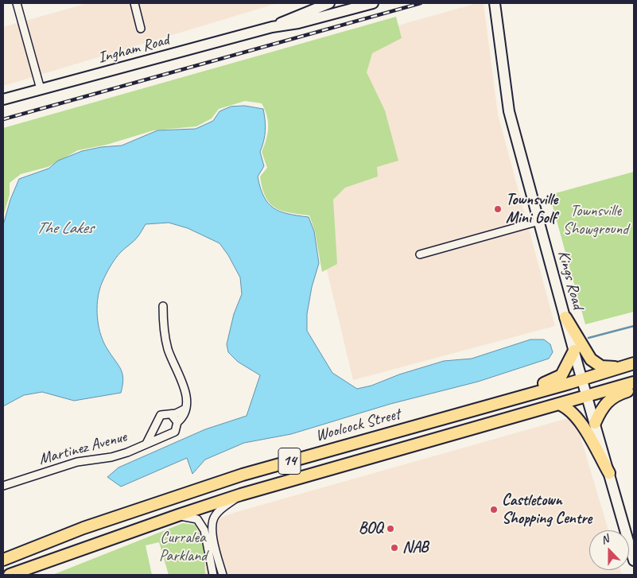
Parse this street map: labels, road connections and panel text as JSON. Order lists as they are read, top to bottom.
{
  "streets": {
    "main road": [
      "Ingham Road",
      "Kings Road",
      "Woolcock Street",
      "14"
    ],
    "street": ["Martinez Avenue"]
  },
  "crossings": [
    ["Kings Road", "Woolcock Street"],
    ["Kings Road", "14"]
  ],
  "water": ["The Lakes"],
  "parks": ["Townsville Showground", "Curralea Parkland"],
  "places": [
    "Townsville Mini Golf",
    "Castletown Shopping Centre",
    "BOQ",
    "NAB"
  ],
  "north": "top"
}
